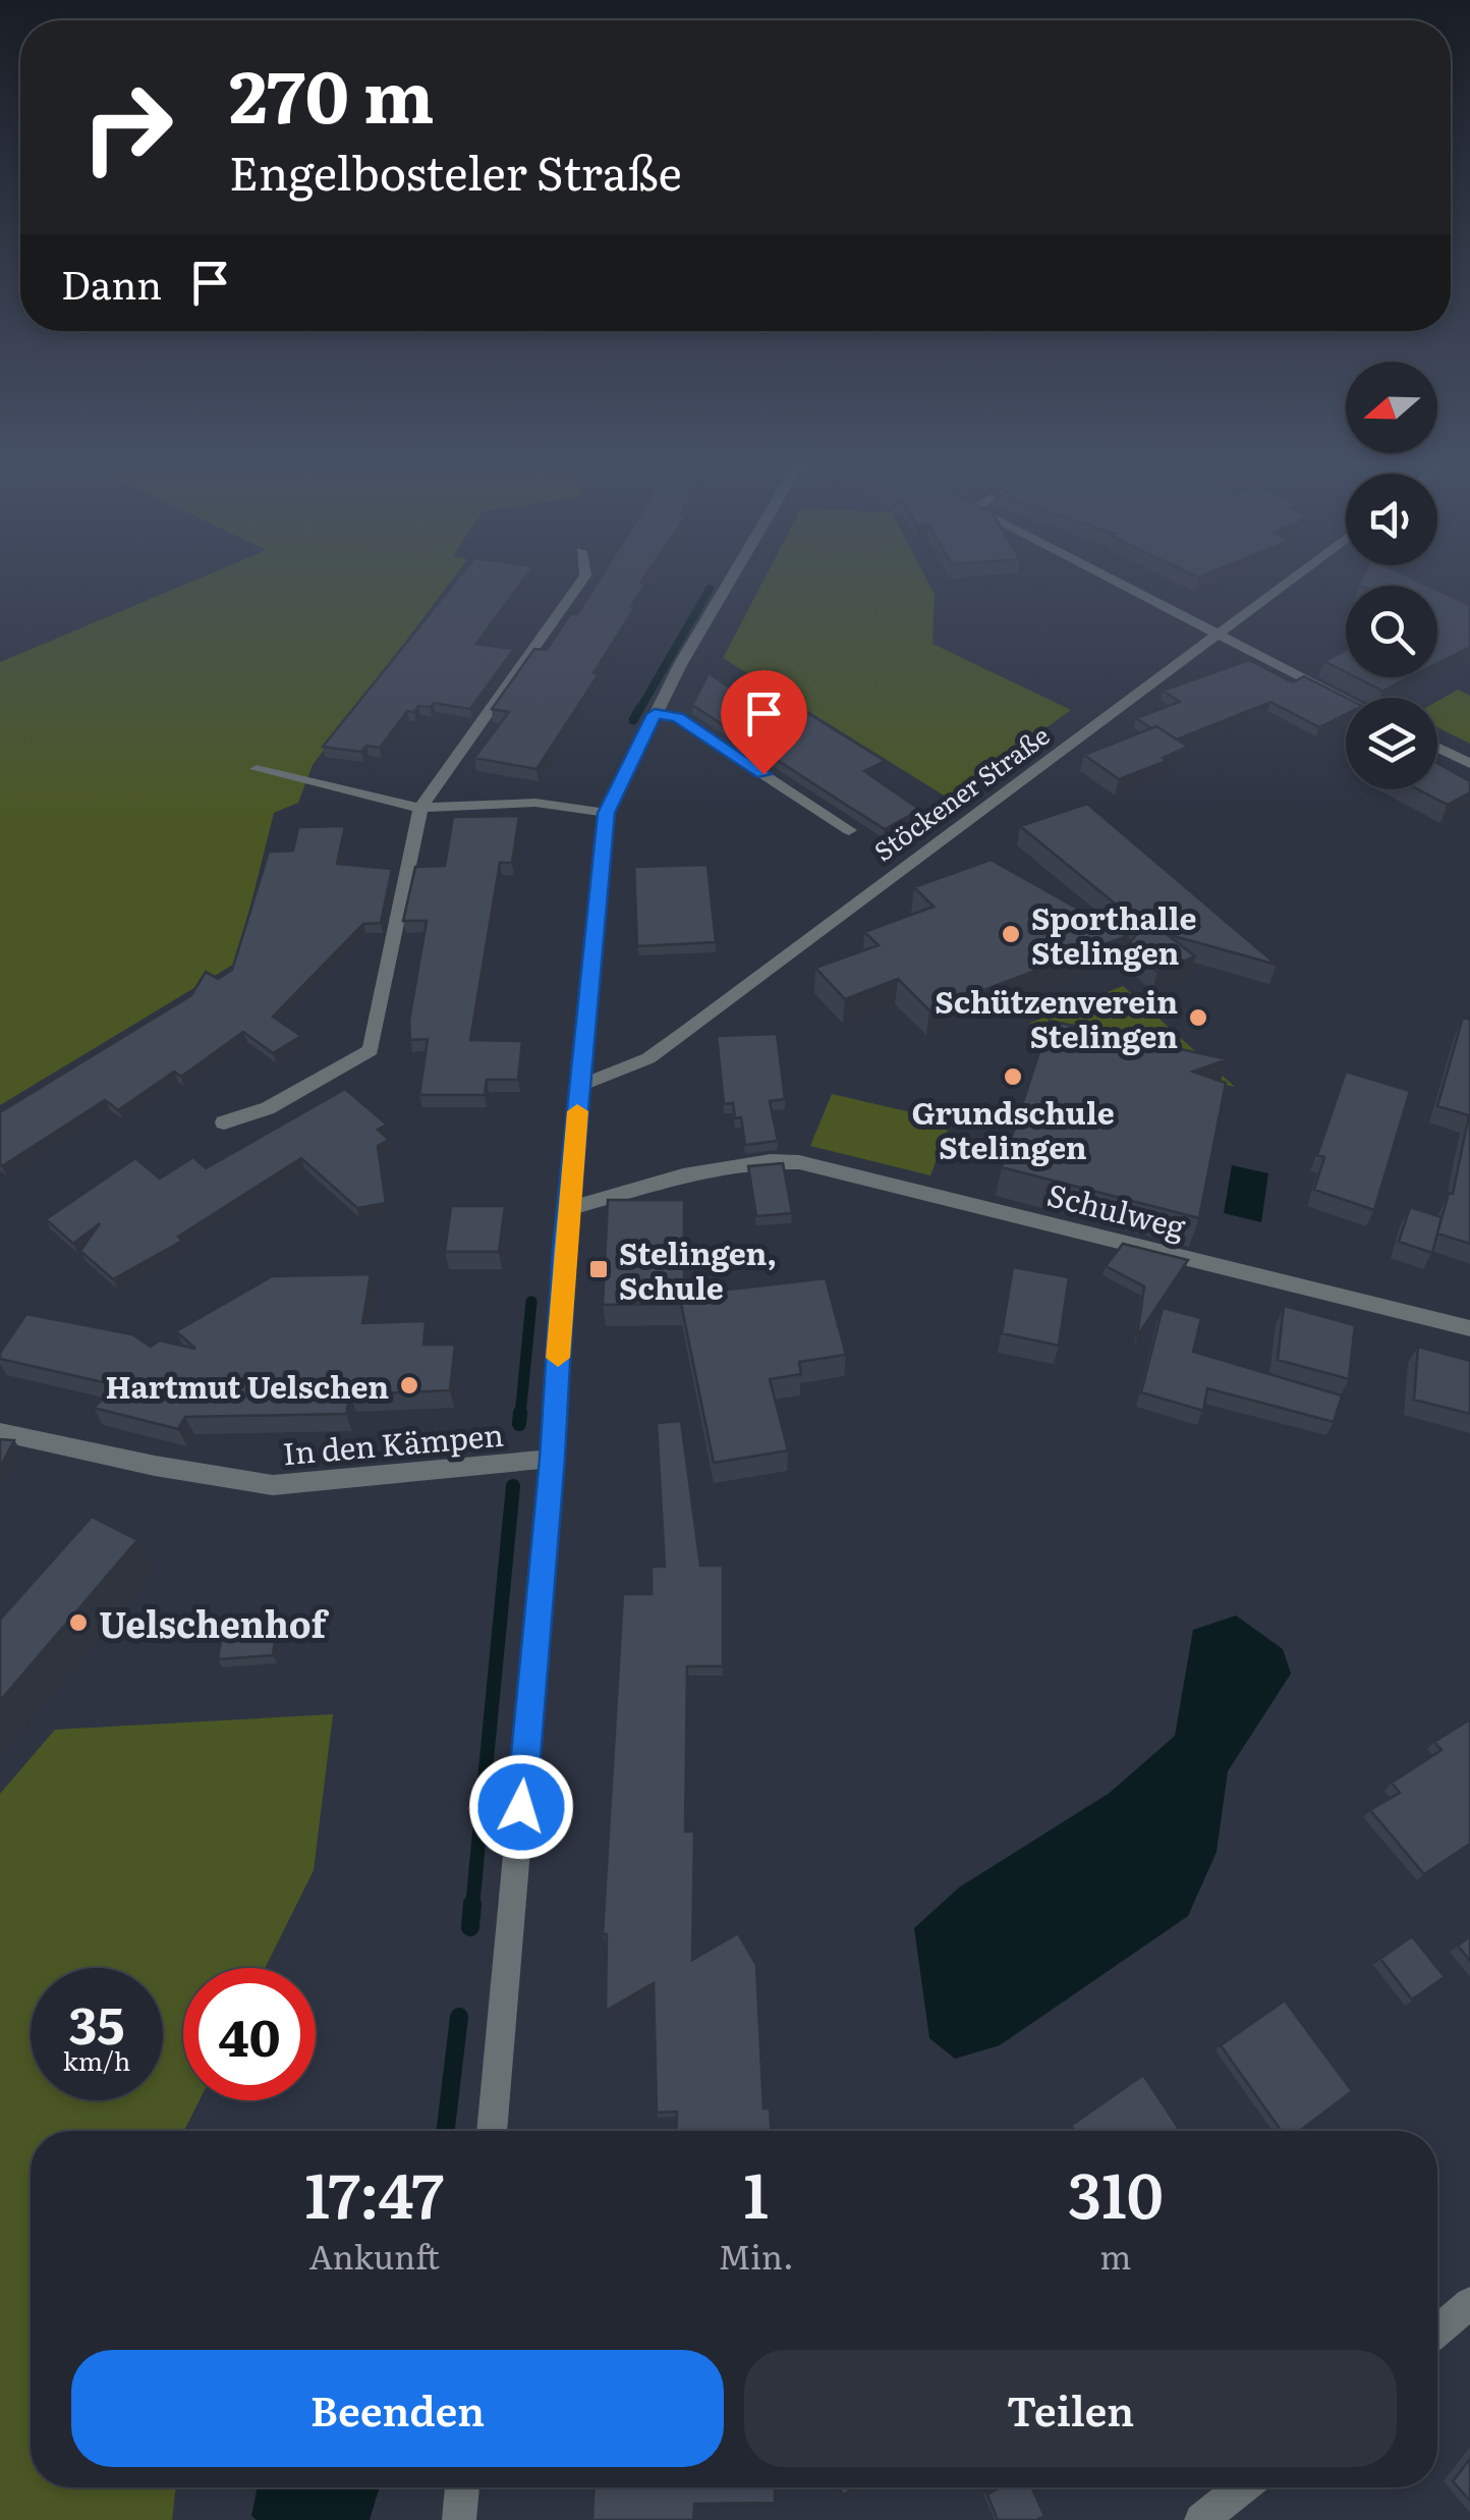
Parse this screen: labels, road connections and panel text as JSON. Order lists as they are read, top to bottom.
{
  "streets": {
    "street": ["Stöckener Straße", "Schulweg", "In den Kämpen"]
  },
  "places": {
    "other": [
      "Sporthalle Stelingen",
      "Schützenverein Stelingen",
      "Grundschule Stelingen",
      "Hartmut Uelschen",
      "Uelschenhof"
    ],
    "transit": ["Stelingen, Schule"]
  },
  "north": "left",
  "page": {
    "turn": ["270 m", "Engelbosteler Straße"],
    "then": "Dann",
    "speed": "35 km/h",
    "limit": "40",
    "eta": [
      "17:47",
      "Ankunft",
      "1",
      "Min.",
      "310",
      "m"
    ],
    "buttons": ["Beenden", "Teilen"]
  }
}
